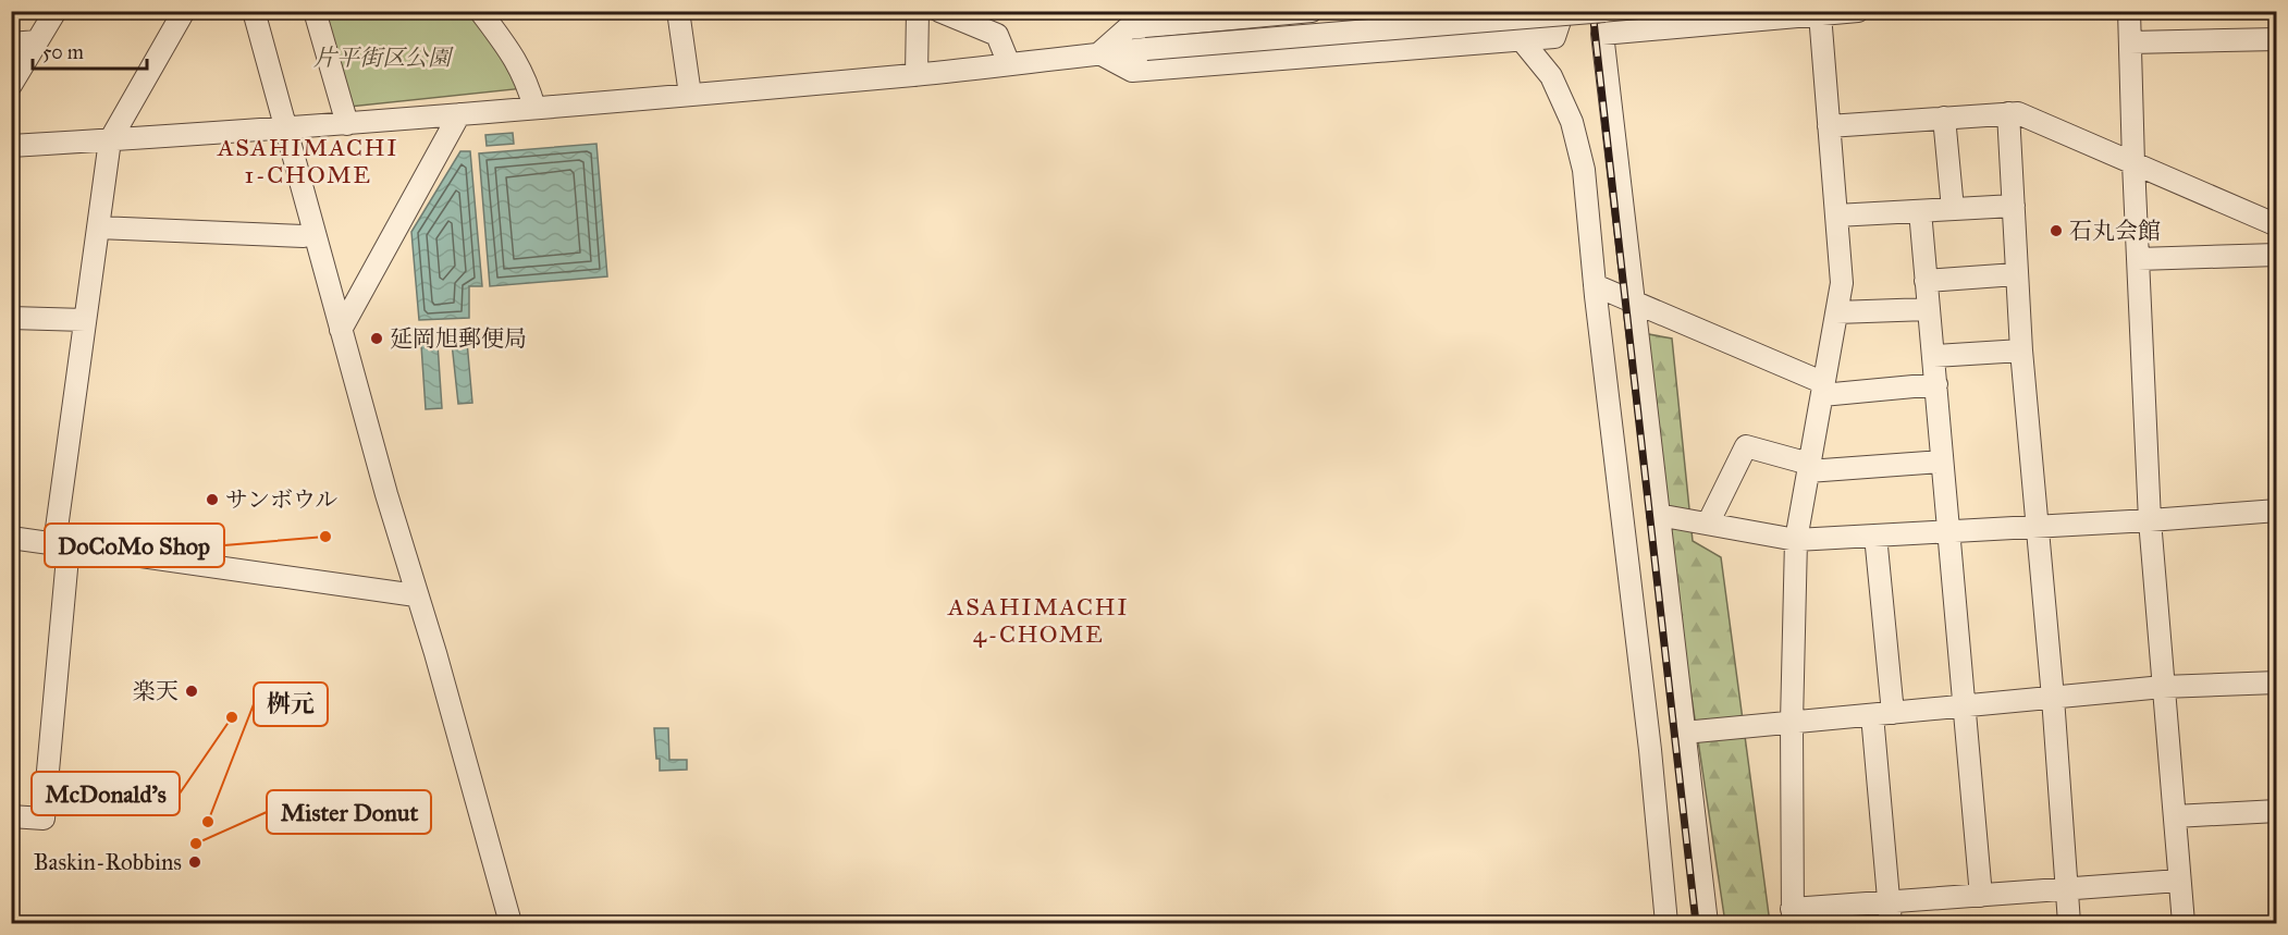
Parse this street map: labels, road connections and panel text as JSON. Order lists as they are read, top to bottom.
{
  "districts": ["ASAHIMACHI 1-CHOME", "ASAHIMACHI 4-CHOME"],
  "parks": ["片平街区公園"],
  "places": [
    "石丸会館",
    "延岡旭郵便局",
    "サンボウル",
    "DoCoMo Shop",
    "楽天",
    "McDonald's",
    "桝元",
    "Mister Donut",
    "Baskin-Robbins"
  ],
  "scale_bar": "50 m"
}
